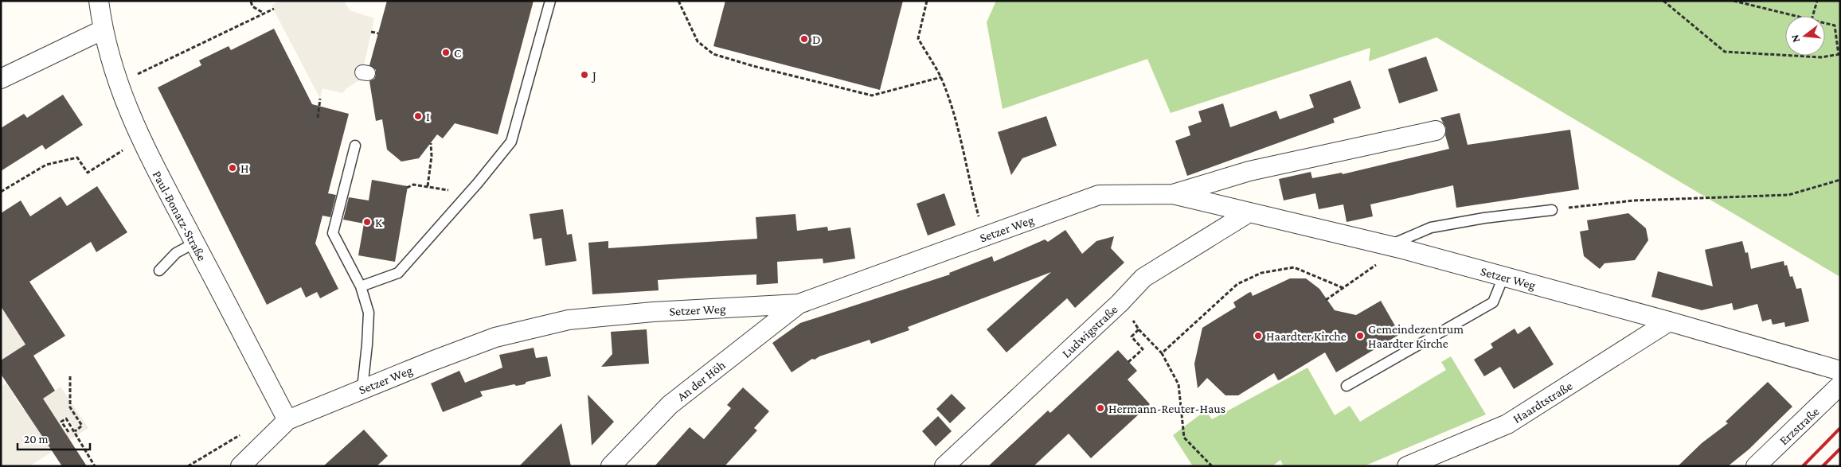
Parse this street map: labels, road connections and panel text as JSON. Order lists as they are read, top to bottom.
{
  "streets": {
    "street": [
      "Paul-Bonatz-Straße",
      "Setzer Weg",
      "Ludwigstraße",
      "An der Höh",
      "Haardtstraße",
      "Erzstraße"
    ]
  },
  "crossings": [
    ["Paul-Bonatz-Straße", "Setzer Weg"],
    ["Setzer Weg", "Ludwigstraße"],
    ["Setzer Weg", "An der Höh"],
    ["Setzer Weg", "Haardtstraße"]
  ],
  "places": [
    "D",
    "C",
    "J",
    "I",
    "H",
    "K",
    "Haardter Kirche",
    "Gemeindezentrum Haardter Kirche",
    "Hermann-Reuter-Haus"
  ],
  "scale_bar": "20 m",
  "north": "left"
}
